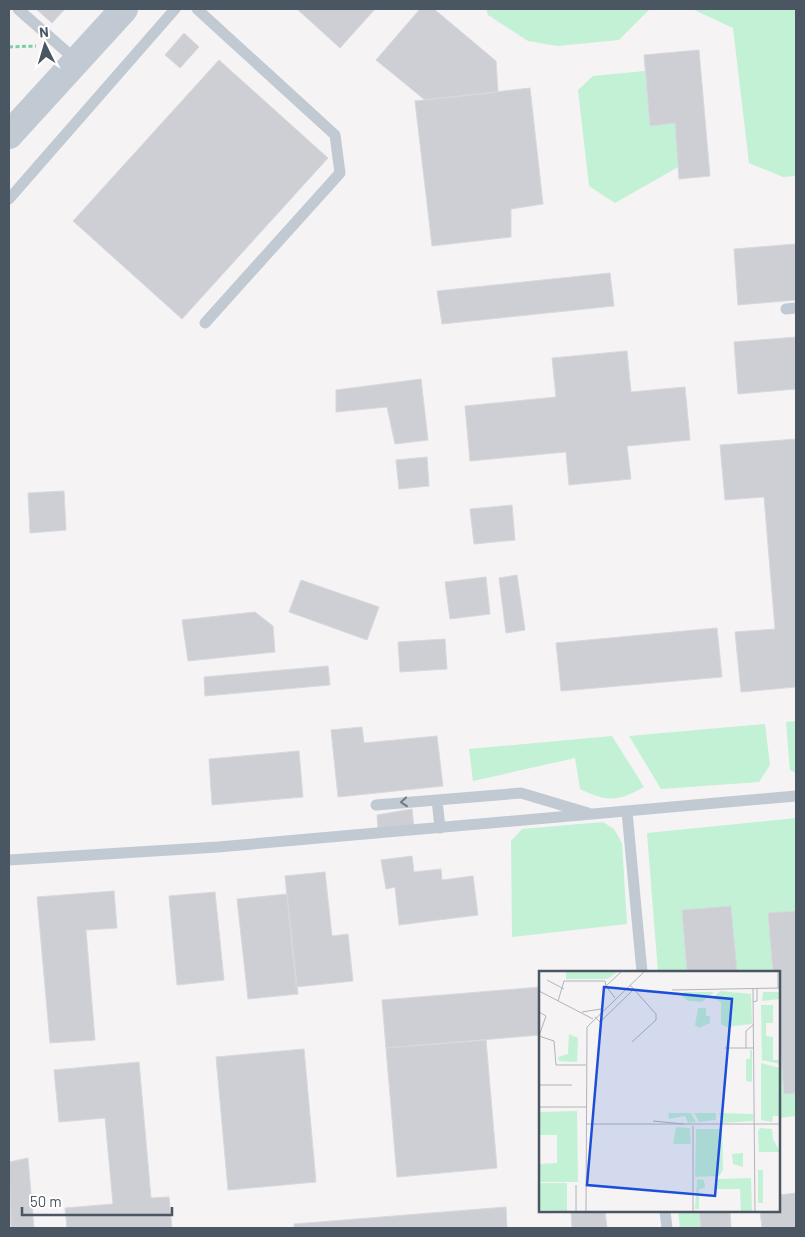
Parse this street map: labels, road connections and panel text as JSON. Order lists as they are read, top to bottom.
{
  "scale_bar": "50 m",
  "north": "top"
}
